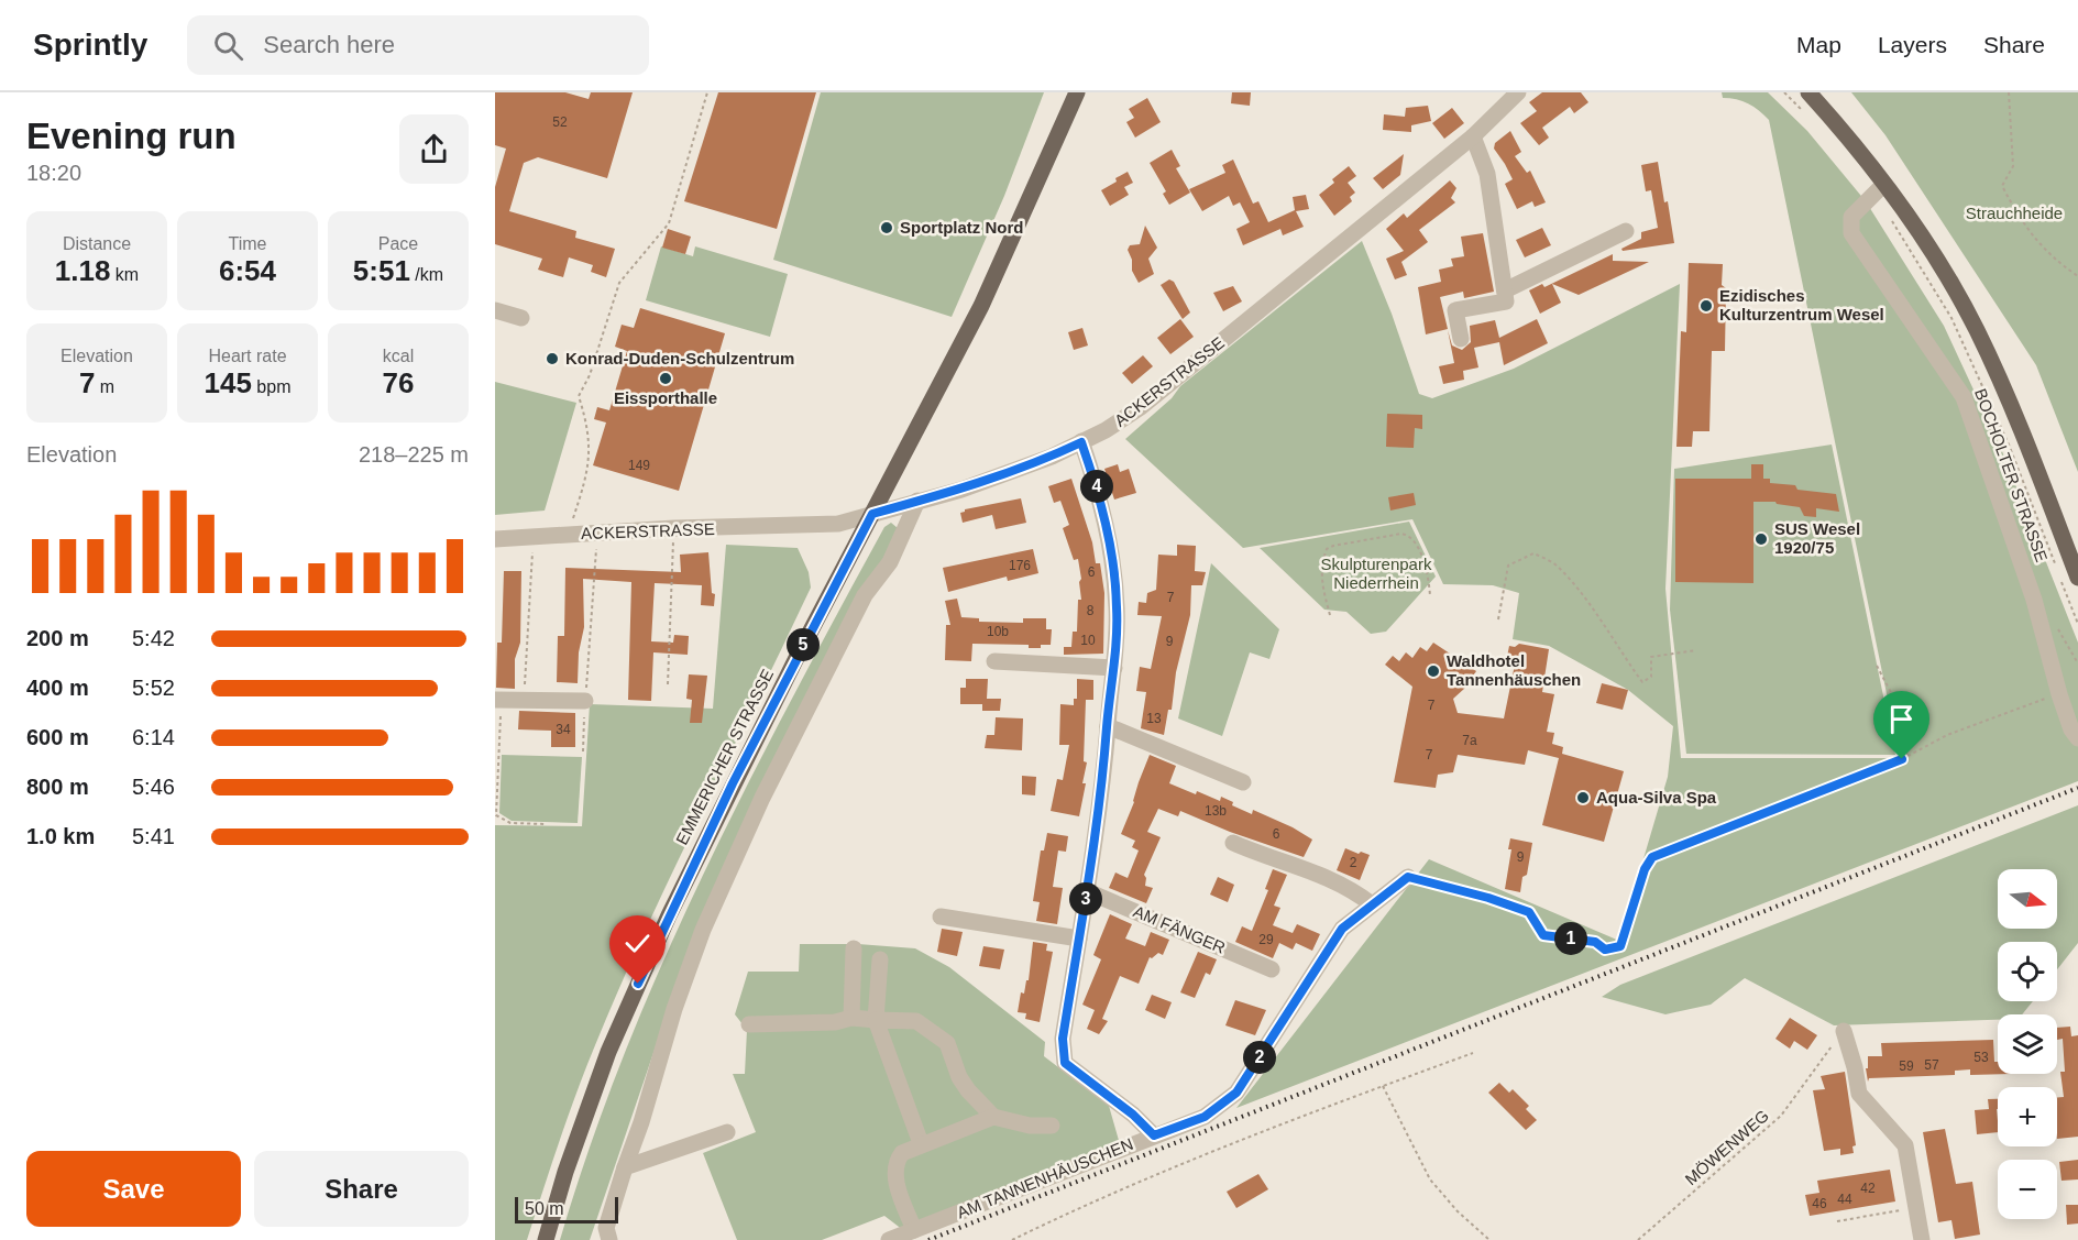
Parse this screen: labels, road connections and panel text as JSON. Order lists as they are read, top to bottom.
{
  "streets": {
    "main road": ["BOCHOLTER STRASSE", "EMMERICHER STRASSE"],
    "street": ["ACKERSTRASSE", "AM FÄNGER", "AM TANNENHÄUSCHEN"],
    "path": ["MÖWENWEG"]
  },
  "crossings": [
    ["ACKERSTRASSE", "EMMERICHER STRASSE"]
  ],
  "parks": ["Strauchheide", "Skulpturenpark Niederrhein"],
  "places": [
    "Sportplatz Nord",
    "Ezidisches Kulturzentrum Wesel",
    "Konrad-Duden-Schulzentrum",
    "Eissporthalle",
    "SUS Wesel 1920/75",
    "Waldhotel Tannenhäuschen",
    "Aqua-Silva Spa"
  ],
  "house_numbers": [
    "52",
    "149",
    "176",
    "6",
    "7",
    "8",
    "10b",
    "10",
    "9",
    "7",
    "13",
    "34",
    "7a",
    "7",
    "13b",
    "6",
    "9",
    "2",
    "29",
    "53",
    "57",
    "59",
    "42",
    "44",
    "46"
  ],
  "scale_bar": "50 m",
  "north": "right",
  "page": {
    "header": "Sprintly",
    "search": "Search here",
    "nav": ["Map", "Layers", "Share"],
    "heading": ["Evening run", "18:20"],
    "stats": [
      ["Distance", "1.18 km"],
      ["Time", "6:54"],
      ["Pace", "5:51 /km"],
      ["Elevation", "7 m"],
      ["Heart rate", "145 bpm"],
      ["kcal", "76"]
    ],
    "chart": ["Elevation", "218–225 m"],
    "pins": [
      "4",
      "5",
      "3",
      "1",
      "2"
    ],
    "list": [
      {
        "name": "200 m",
        "note": "5:42"
      },
      {
        "name": "400 m",
        "note": "5:52"
      },
      {
        "name": "600 m",
        "note": "6:14"
      },
      {
        "name": "800 m",
        "note": "5:46"
      },
      {
        "name": "1.0 km",
        "note": "5:41"
      }
    ],
    "map_buttons": ["+", "−"],
    "buttons": ["Save", "Share"],
    "scale": "50 m"
  }
}
